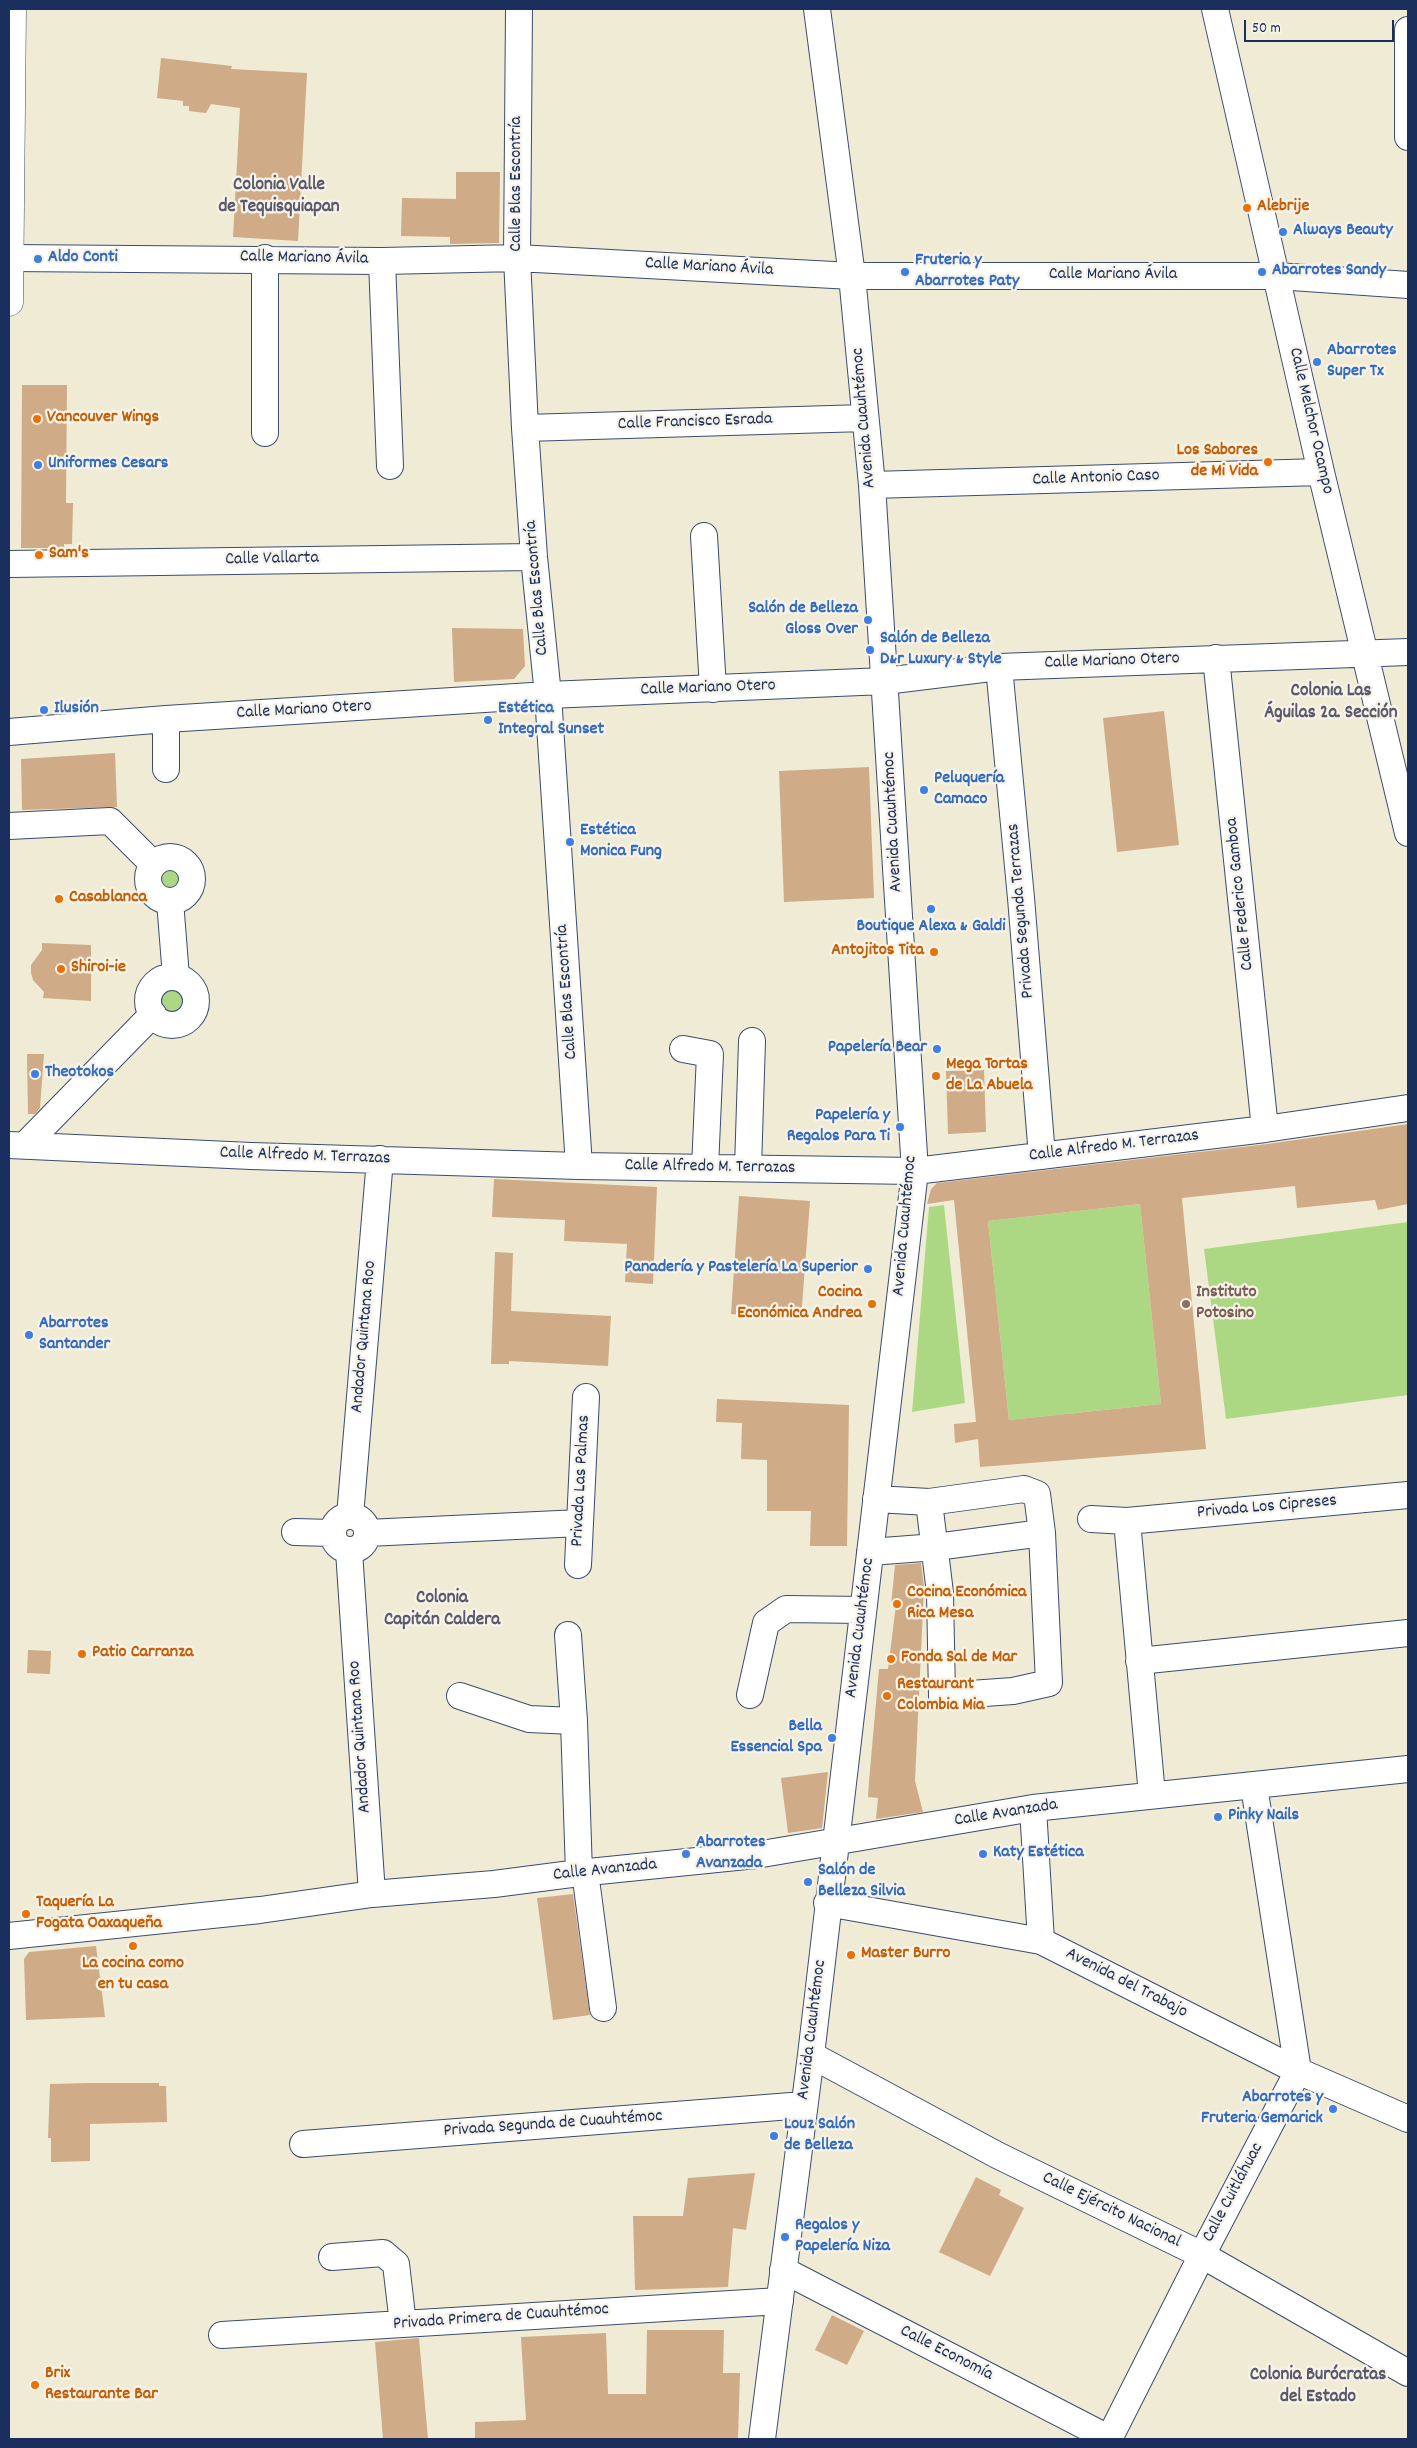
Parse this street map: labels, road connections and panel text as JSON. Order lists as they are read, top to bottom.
{
  "streets": {
    "street": [
      "Calle Blas Escontría",
      "Calle Mariano Ávila",
      "Avenida Cuauhtémoc",
      "Calle Melchor Ocampo",
      "Calle Francisco Esrada",
      "Calle Antonio Caso",
      "Calle Vallarta",
      "Calle Mariano Otero",
      "Calle Federico Gamboa",
      "Privada Segunda Terrazas",
      "Calle Alfredo M. Terrazas",
      "Andador Quintana Roo",
      "Privada Las Palmas",
      "Privada Los Cipreses",
      "Calle Avanzada",
      "Avenida del Trabajo",
      "Privada Segunda de Cuauhtémoc",
      "Calle Cuitláhuac",
      "Calle Ejército Nacional",
      "Privada Primera de Cuauhtémoc",
      "Calle Economía"
    ]
  },
  "crossings": [
    ["Calle Blas Escontría", "Calle Mariano Ávila"],
    ["Calle Blas Escontría", "Calle Francisco Esrada"],
    ["Calle Blas Escontría", "Calle Vallarta"],
    ["Calle Blas Escontría", "Calle Mariano Otero"],
    ["Calle Blas Escontría", "Calle Alfredo M. Terrazas"],
    ["Calle Mariano Ávila", "Avenida Cuauhtémoc"],
    ["Calle Mariano Ávila", "Calle Melchor Ocampo"],
    ["Avenida Cuauhtémoc", "Calle Francisco Esrada"],
    ["Avenida Cuauhtémoc", "Calle Antonio Caso"],
    ["Avenida Cuauhtémoc", "Calle Mariano Otero"],
    ["Avenida Cuauhtémoc", "Calle Alfredo M. Terrazas"],
    ["Avenida Cuauhtémoc", "Calle Avanzada"],
    ["Avenida Cuauhtémoc", "Avenida del Trabajo"],
    ["Avenida Cuauhtémoc", "Privada Segunda de Cuauhtémoc"],
    ["Avenida Cuauhtémoc", "Calle Ejército Nacional"],
    ["Avenida Cuauhtémoc", "Privada Primera de Cuauhtémoc"],
    ["Avenida Cuauhtémoc", "Calle Economía"],
    ["Calle Melchor Ocampo", "Calle Antonio Caso"],
    ["Calle Melchor Ocampo", "Calle Mariano Otero"],
    ["Calle Mariano Otero", "Calle Federico Gamboa"],
    ["Calle Mariano Otero", "Privada Segunda Terrazas"],
    ["Calle Federico Gamboa", "Calle Alfredo M. Terrazas"],
    ["Privada Segunda Terrazas", "Calle Alfredo M. Terrazas"],
    ["Calle Alfredo M. Terrazas", "Andador Quintana Roo"],
    ["Andador Quintana Roo", "Calle Avanzada"],
    ["Avenida del Trabajo", "Calle Cuitláhuac"],
    ["Calle Cuitláhuac", "Calle Ejército Nacional"],
    ["Calle Cuitláhuac", "Calle Economía"]
  ],
  "districts": [
    "Colonia Valle de Tequisquiapan",
    "Colonia Las Águilas 2a. Sección",
    "Colonia Capitán Caldera",
    "Colonia Burócratas del Estado"
  ],
  "places": [
    "Alebrije",
    "Always Beauty",
    "Aldo Conti",
    "Fruteria y Abarrotes Paty",
    "Abarrotes Sandy",
    "Abarrotes Super Tx",
    "Vancouver Wings",
    "Los Sabores de Mi Vida",
    "Uniformes Cesars",
    "Sam's",
    "Salón de Belleza Gloss Over",
    "Salón de Belleza D&r Luxury & Style",
    "Ilusión",
    "Estética Integral Sunset",
    "Peluquería Camaco",
    "Estética Monica Fung",
    "Casablanca",
    "Boutique Alexa & Galdi",
    "Antojitos Tita",
    "Shiroi-ie",
    "Papelería Bear",
    "Theotokos",
    "Mega Tortas de La Abuela",
    "Papelería y Regalos Para Ti",
    "Panadería y Pastelería La Superior",
    "Cocina Económica Andrea",
    "Instituto Potosino",
    "Abarrotes Santander",
    "Cocina Económica Rica Mesa",
    "Patio Carranza",
    "Fonda Sal de Mar",
    "Restaurant Colombia Mia",
    "Bella Essencial Spa",
    "Pinky Nails",
    "Abarrotes Avanzada",
    "Katy Estética",
    "Salón de Belleza Silvia",
    "Taquería La Fogata Oaxaqueña",
    "La cocina como en tu casa",
    "Master Burro",
    "Abarrotes y Fruteria Gemarick",
    "Louz Salón de Belleza",
    "Regalos y Papelería Niza",
    "Brix Restaurante Bar"
  ],
  "scale_bar": "50 m"
}
